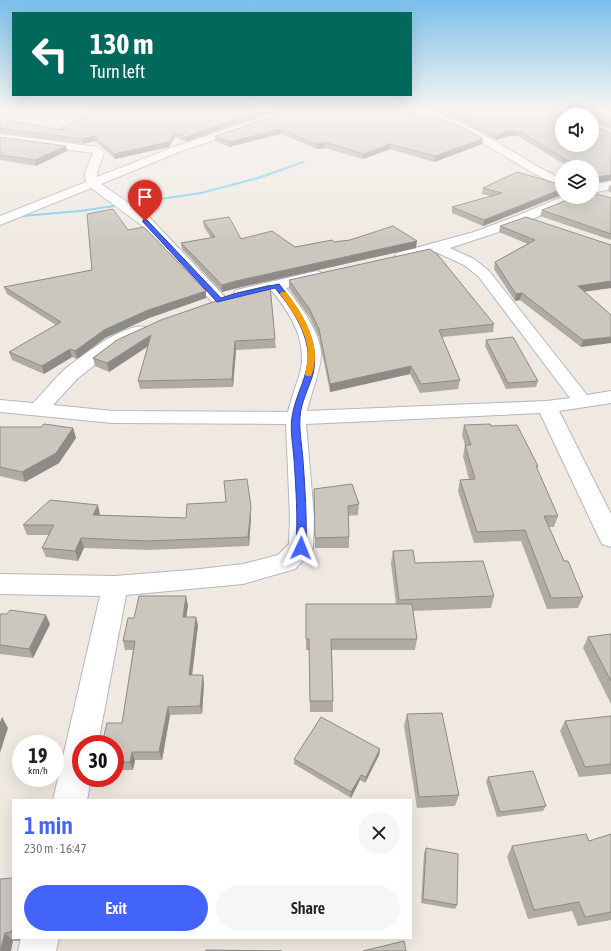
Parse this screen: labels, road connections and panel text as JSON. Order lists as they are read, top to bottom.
{
  "page": {
    "turn": ["130 m", "Turn left"],
    "speed": "19 km/h",
    "limit": "30",
    "heading": ["1 min", "230 m · 16:47"],
    "buttons": ["Exit", "Share"]
  }
}
